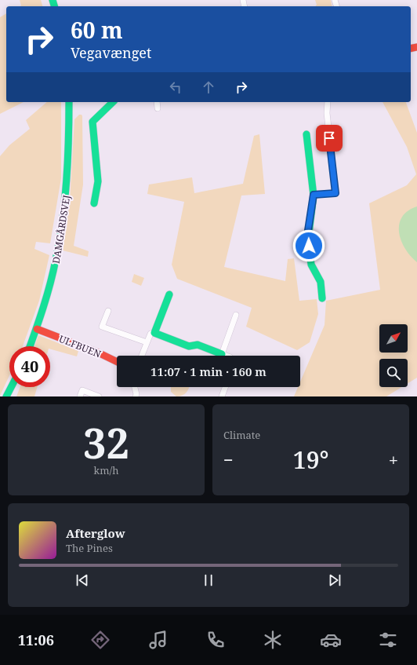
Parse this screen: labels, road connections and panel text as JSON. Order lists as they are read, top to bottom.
{
  "streets": {
    "street": ["DAMGÅRDSVEJ", "ULFBUEN"]
  },
  "crossings": [
    ["DAMGÅRDSVEJ", "ULFBUEN"]
  ],
  "north": "top right",
  "page": {
    "turn": ["60 m", "Vegavænget"],
    "limit": "40",
    "trip": "11:07 · 1 min · 160 m",
    "tile": [
      ["32", "km/h"],
      "Climate"
    ],
    "heat": ["−", "19°", "+"],
    "song": ["Afterglow", "The Pines"],
    "tabs": "11:06"
  }
}
